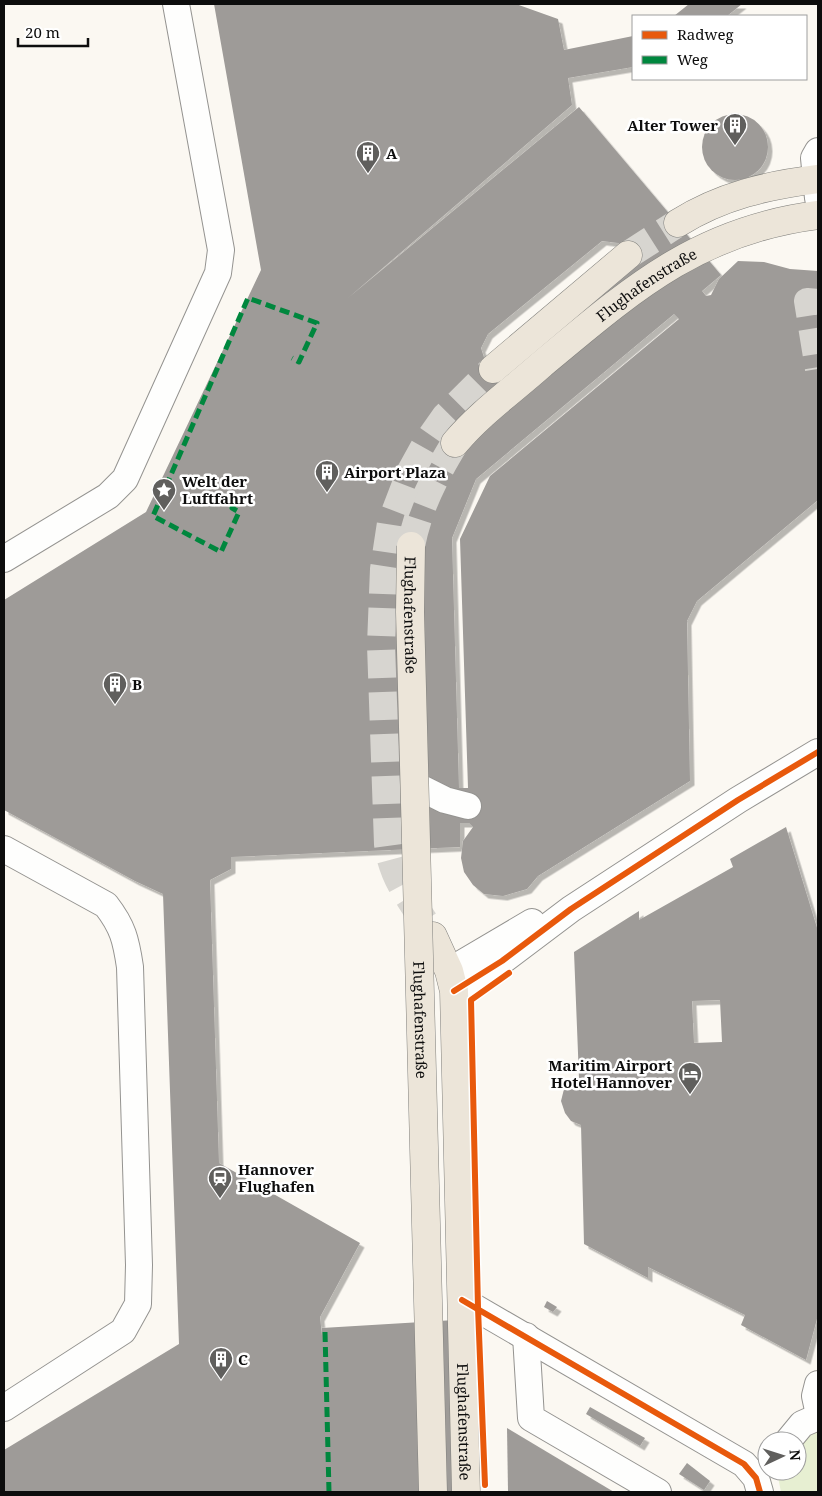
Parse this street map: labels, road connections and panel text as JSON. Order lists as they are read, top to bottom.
{
  "streets": {
    "main road": ["Flughafenstraße"]
  },
  "places": {
    "building": [
      "Alter Tower",
      "A",
      "Airport Plaza",
      "B",
      "C"
    ],
    "place": ["Welt der Luftfahrt"],
    "hotel": ["Maritim Airport Hotel Hannover"],
    "station": ["Hannover Flughafen"]
  },
  "legend": ["Radweg", "Weg"],
  "scale_bar": "20 m",
  "north": "right"
}
